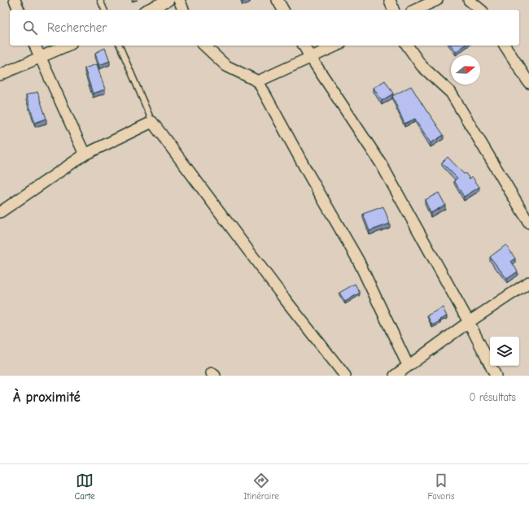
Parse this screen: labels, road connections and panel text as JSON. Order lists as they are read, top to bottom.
{
  "north": "right",
  "page": {
    "search": "Rechercher",
    "heading": ["À proximité", "0 résultats"],
    "nav": ["Carte", "Itinéraire", "Favoris"]
  }
}
